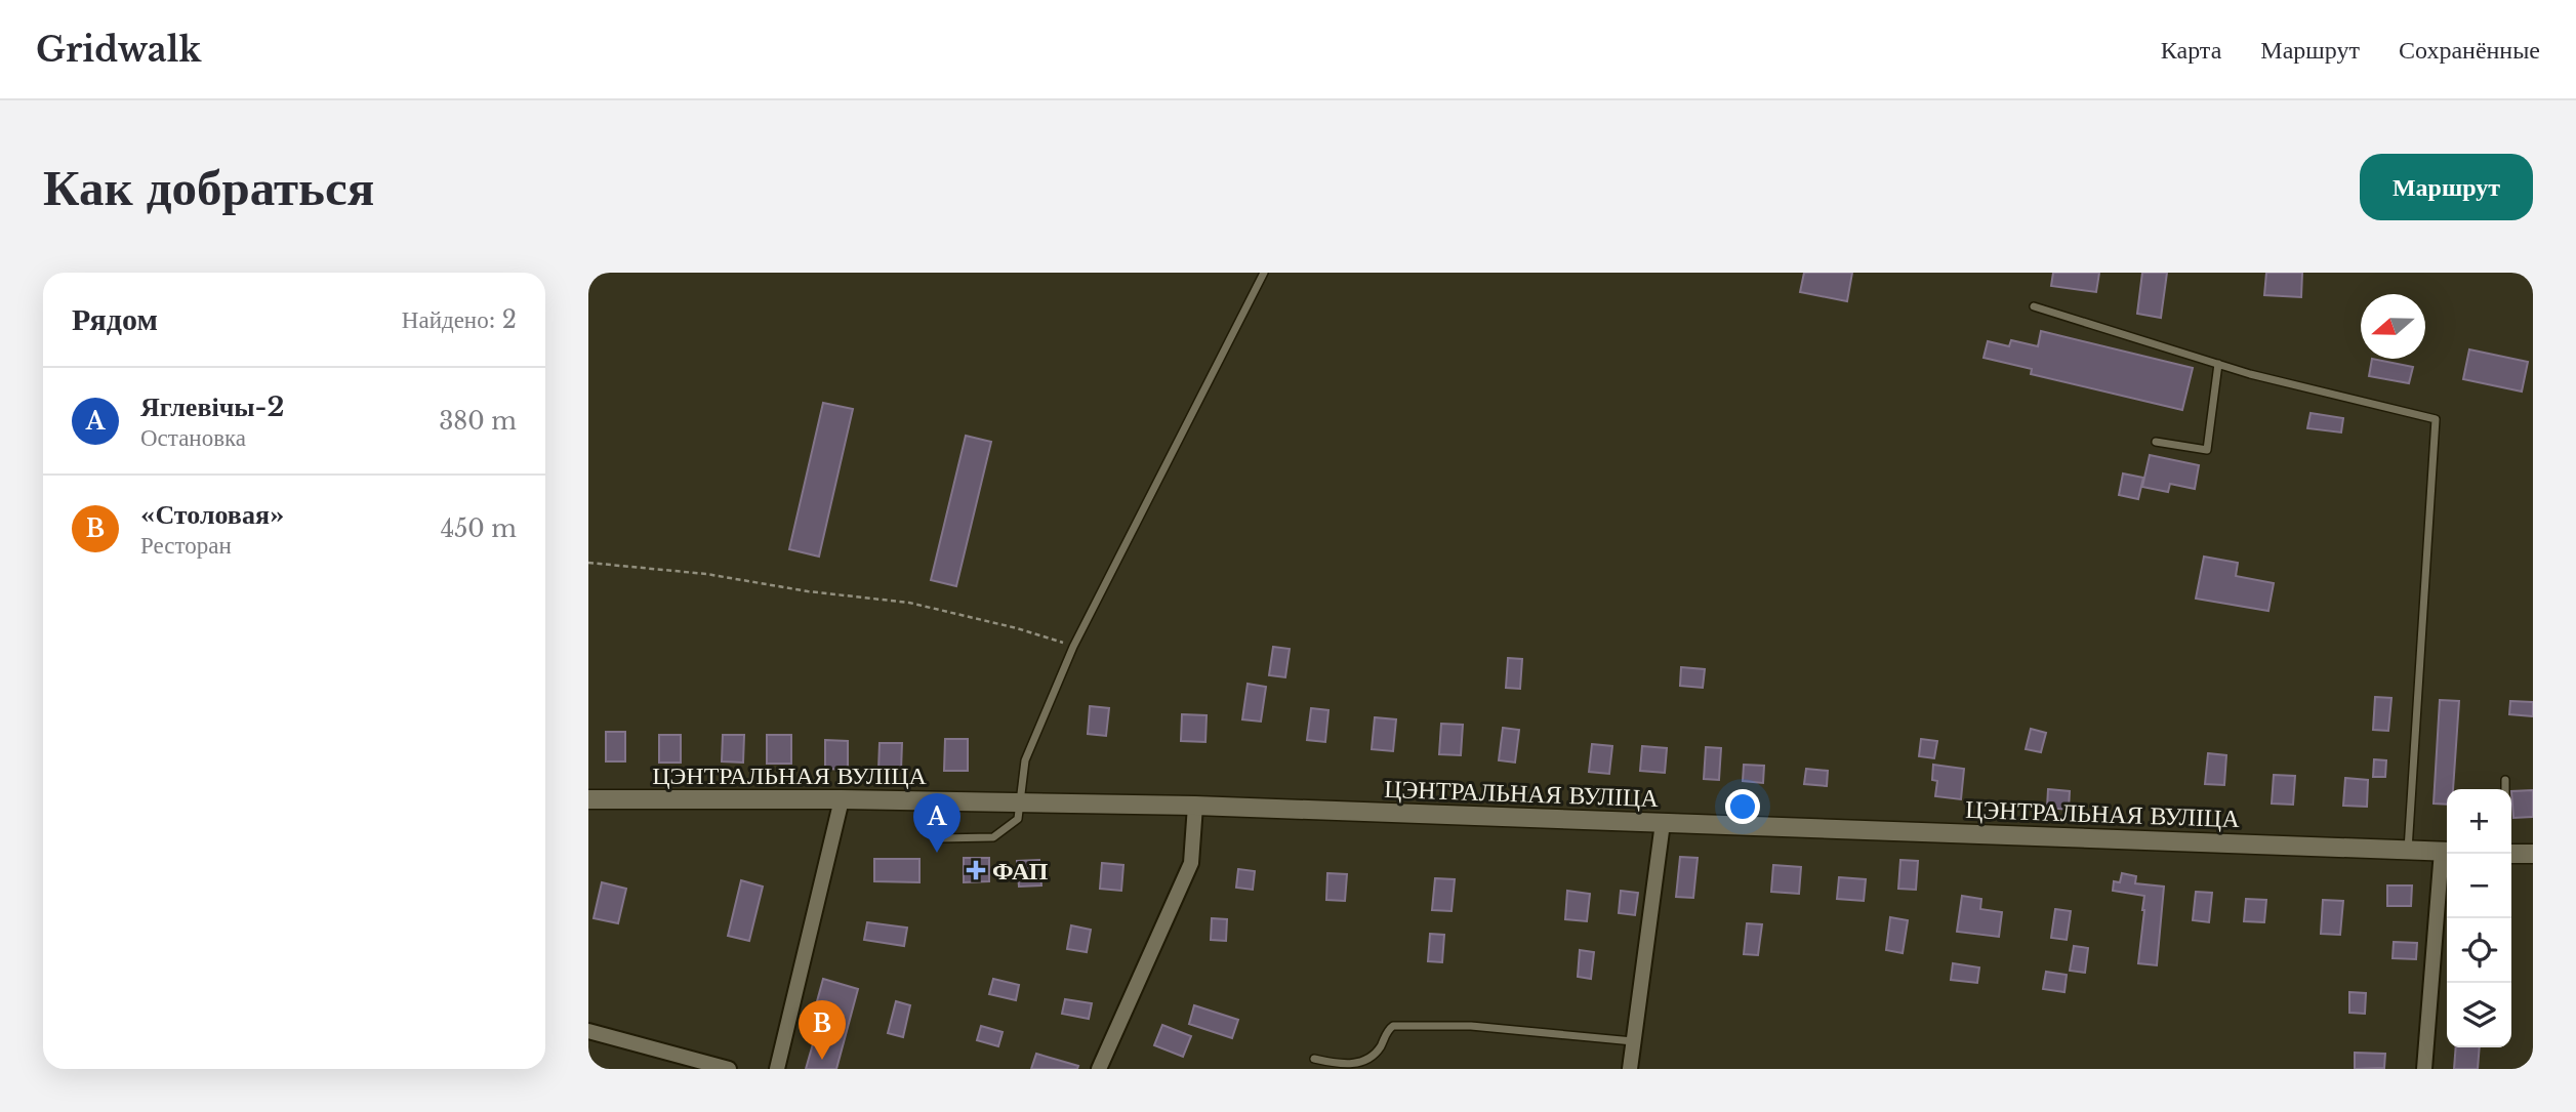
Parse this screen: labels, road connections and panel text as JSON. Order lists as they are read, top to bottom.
{
  "streets": {
    "street": ["ЦЭНТРАЛЬНАЯ ВУЛІЦА"]
  },
  "places": {
    "health": ["ФАП"]
  },
  "north": "left",
  "page": {
    "header": "Gridwalk",
    "nav": ["Карта", "Маршрут", "Сохранённые"],
    "buttons": "Маршрут",
    "title": "Как добраться",
    "heading": ["Рядом", "Найдено: 2"],
    "list": [
      {
        "mark": "A",
        "name": "Яглевічы-2",
        "note": "Остановка",
        "value": "380 m"
      },
      {
        "mark": "B",
        "name": "«Столовая»",
        "note": "Ресторан",
        "value": "450 m"
      }
    ],
    "map_buttons": ["+", "−"],
    "pins": ["A", "B"]
  }
}
